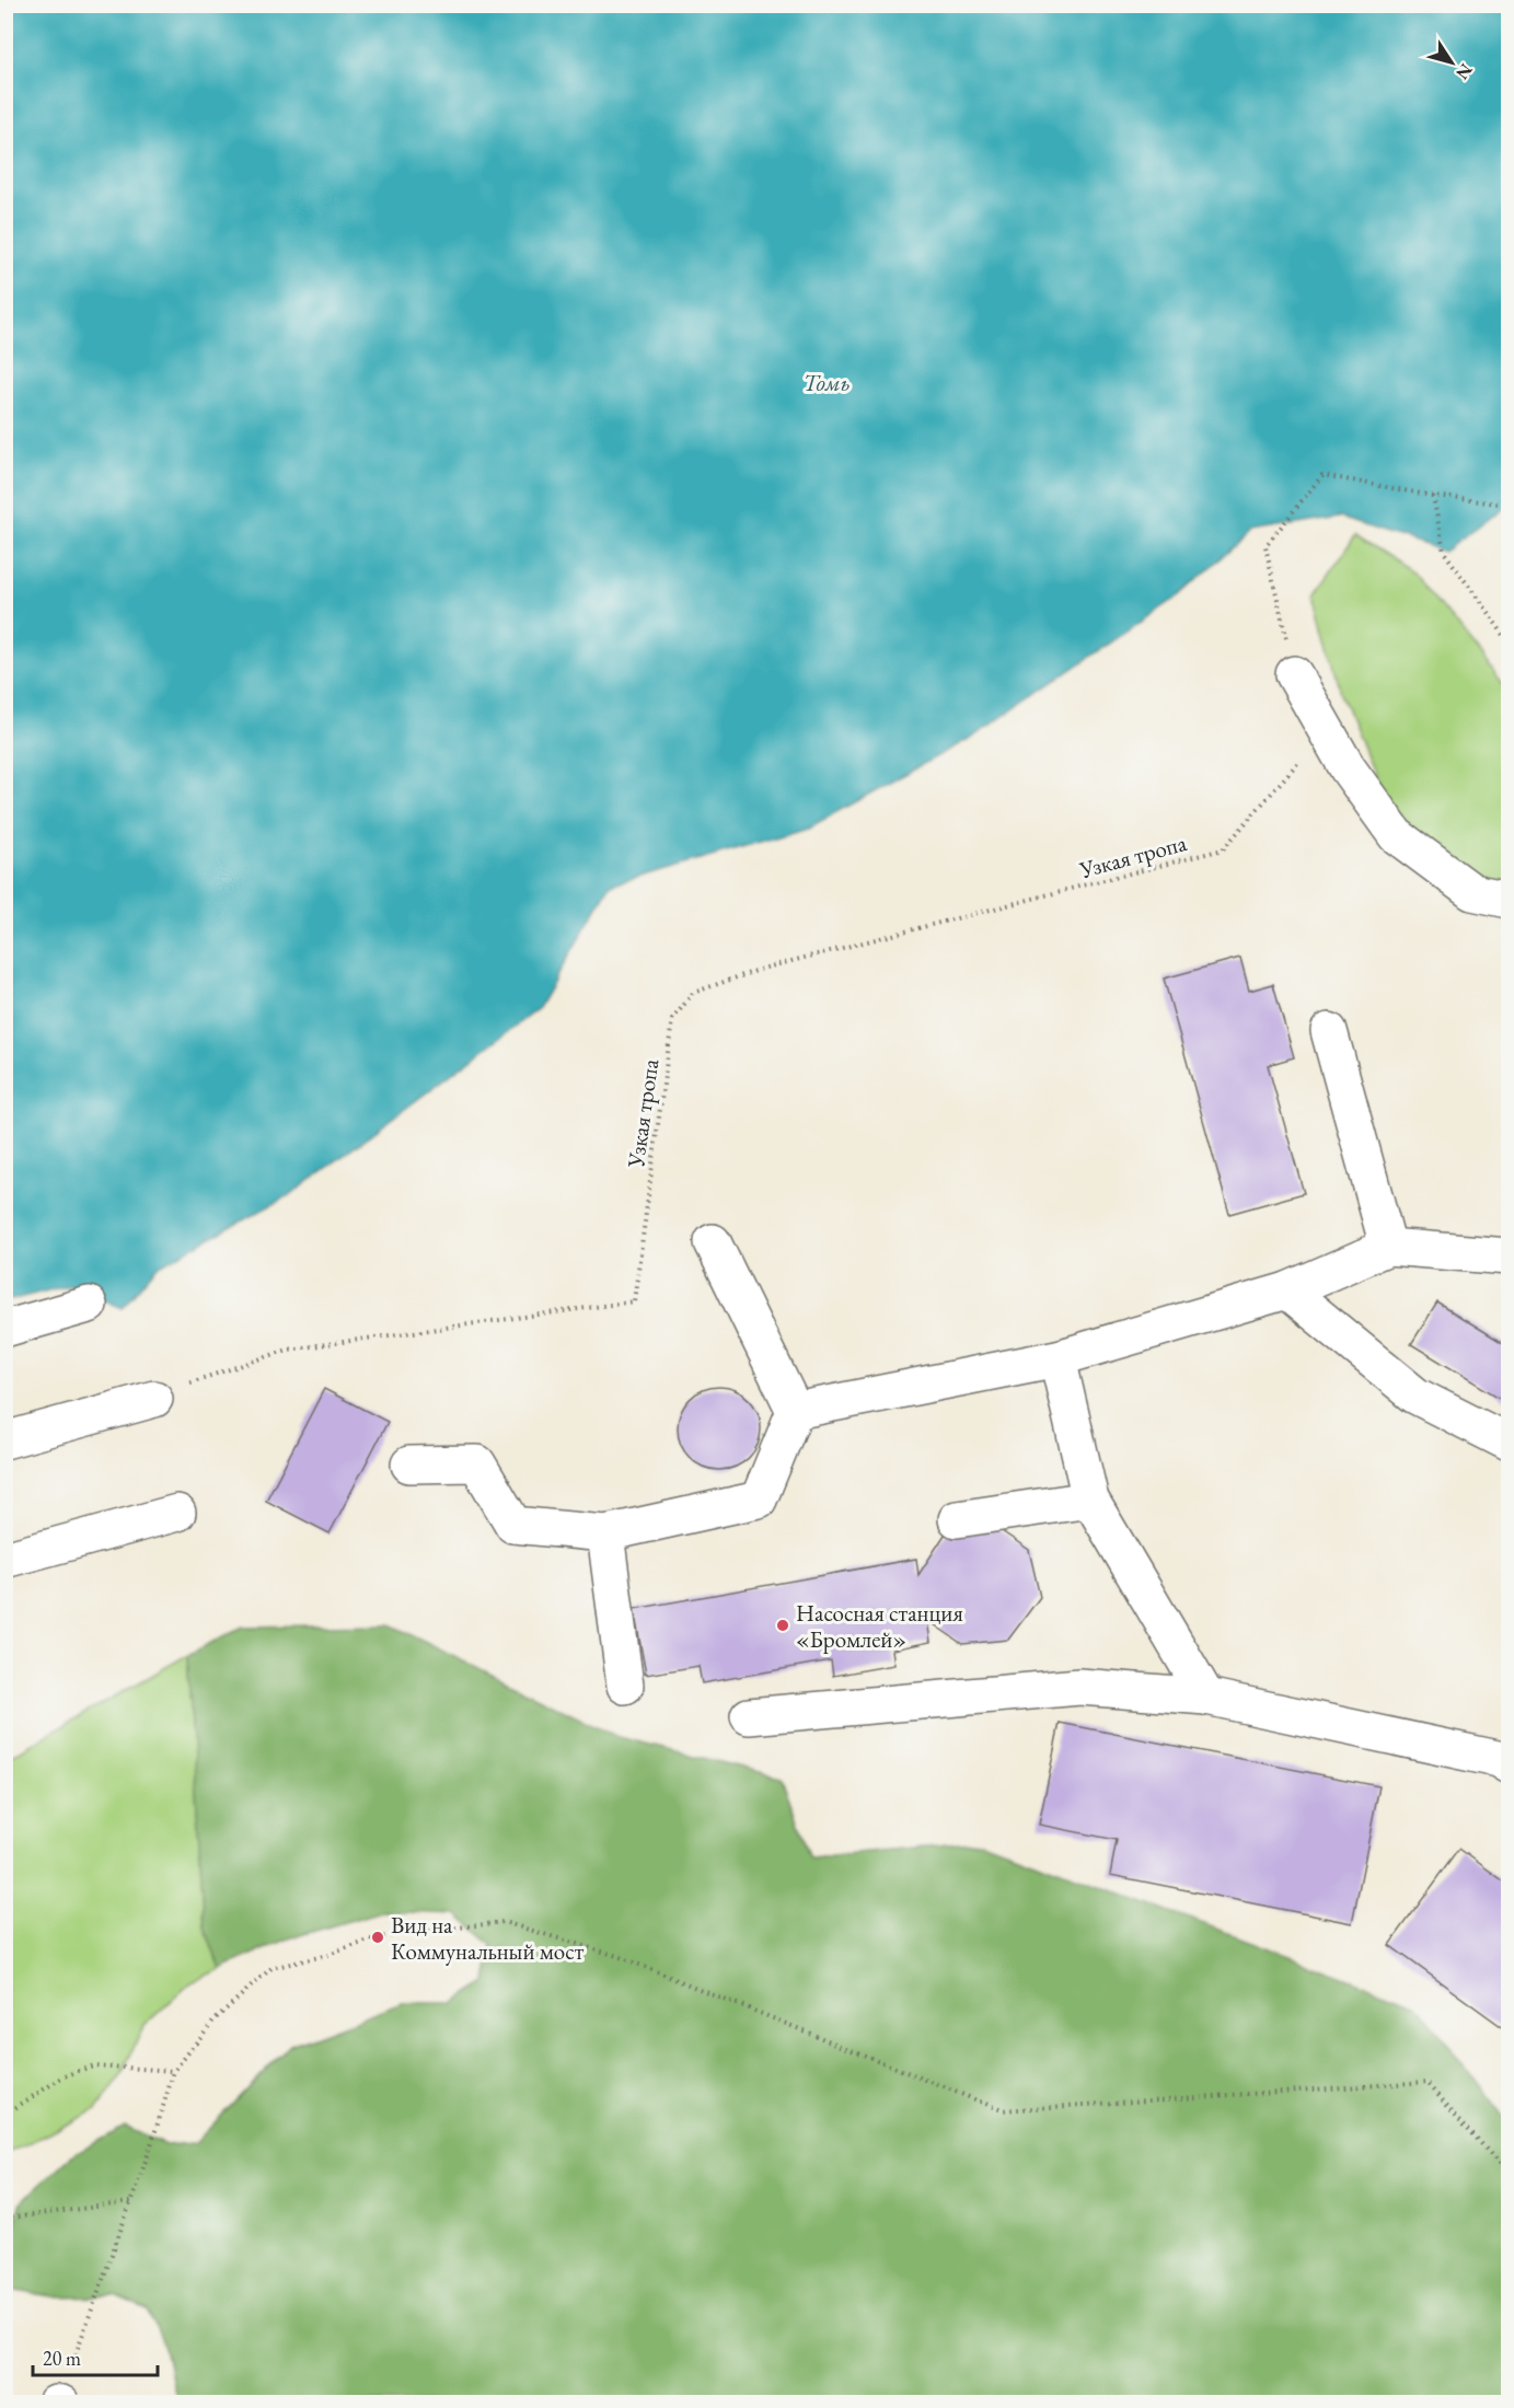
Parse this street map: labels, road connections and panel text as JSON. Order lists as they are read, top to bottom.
{
  "streets": {
    "path": ["Узкая тропа"]
  },
  "water": ["Томь"],
  "places": ["Насосная станция «Бромлей»", "Вид на Коммунальный мост"],
  "scale_bar": "20 m",
  "north": "bottom right"
}
